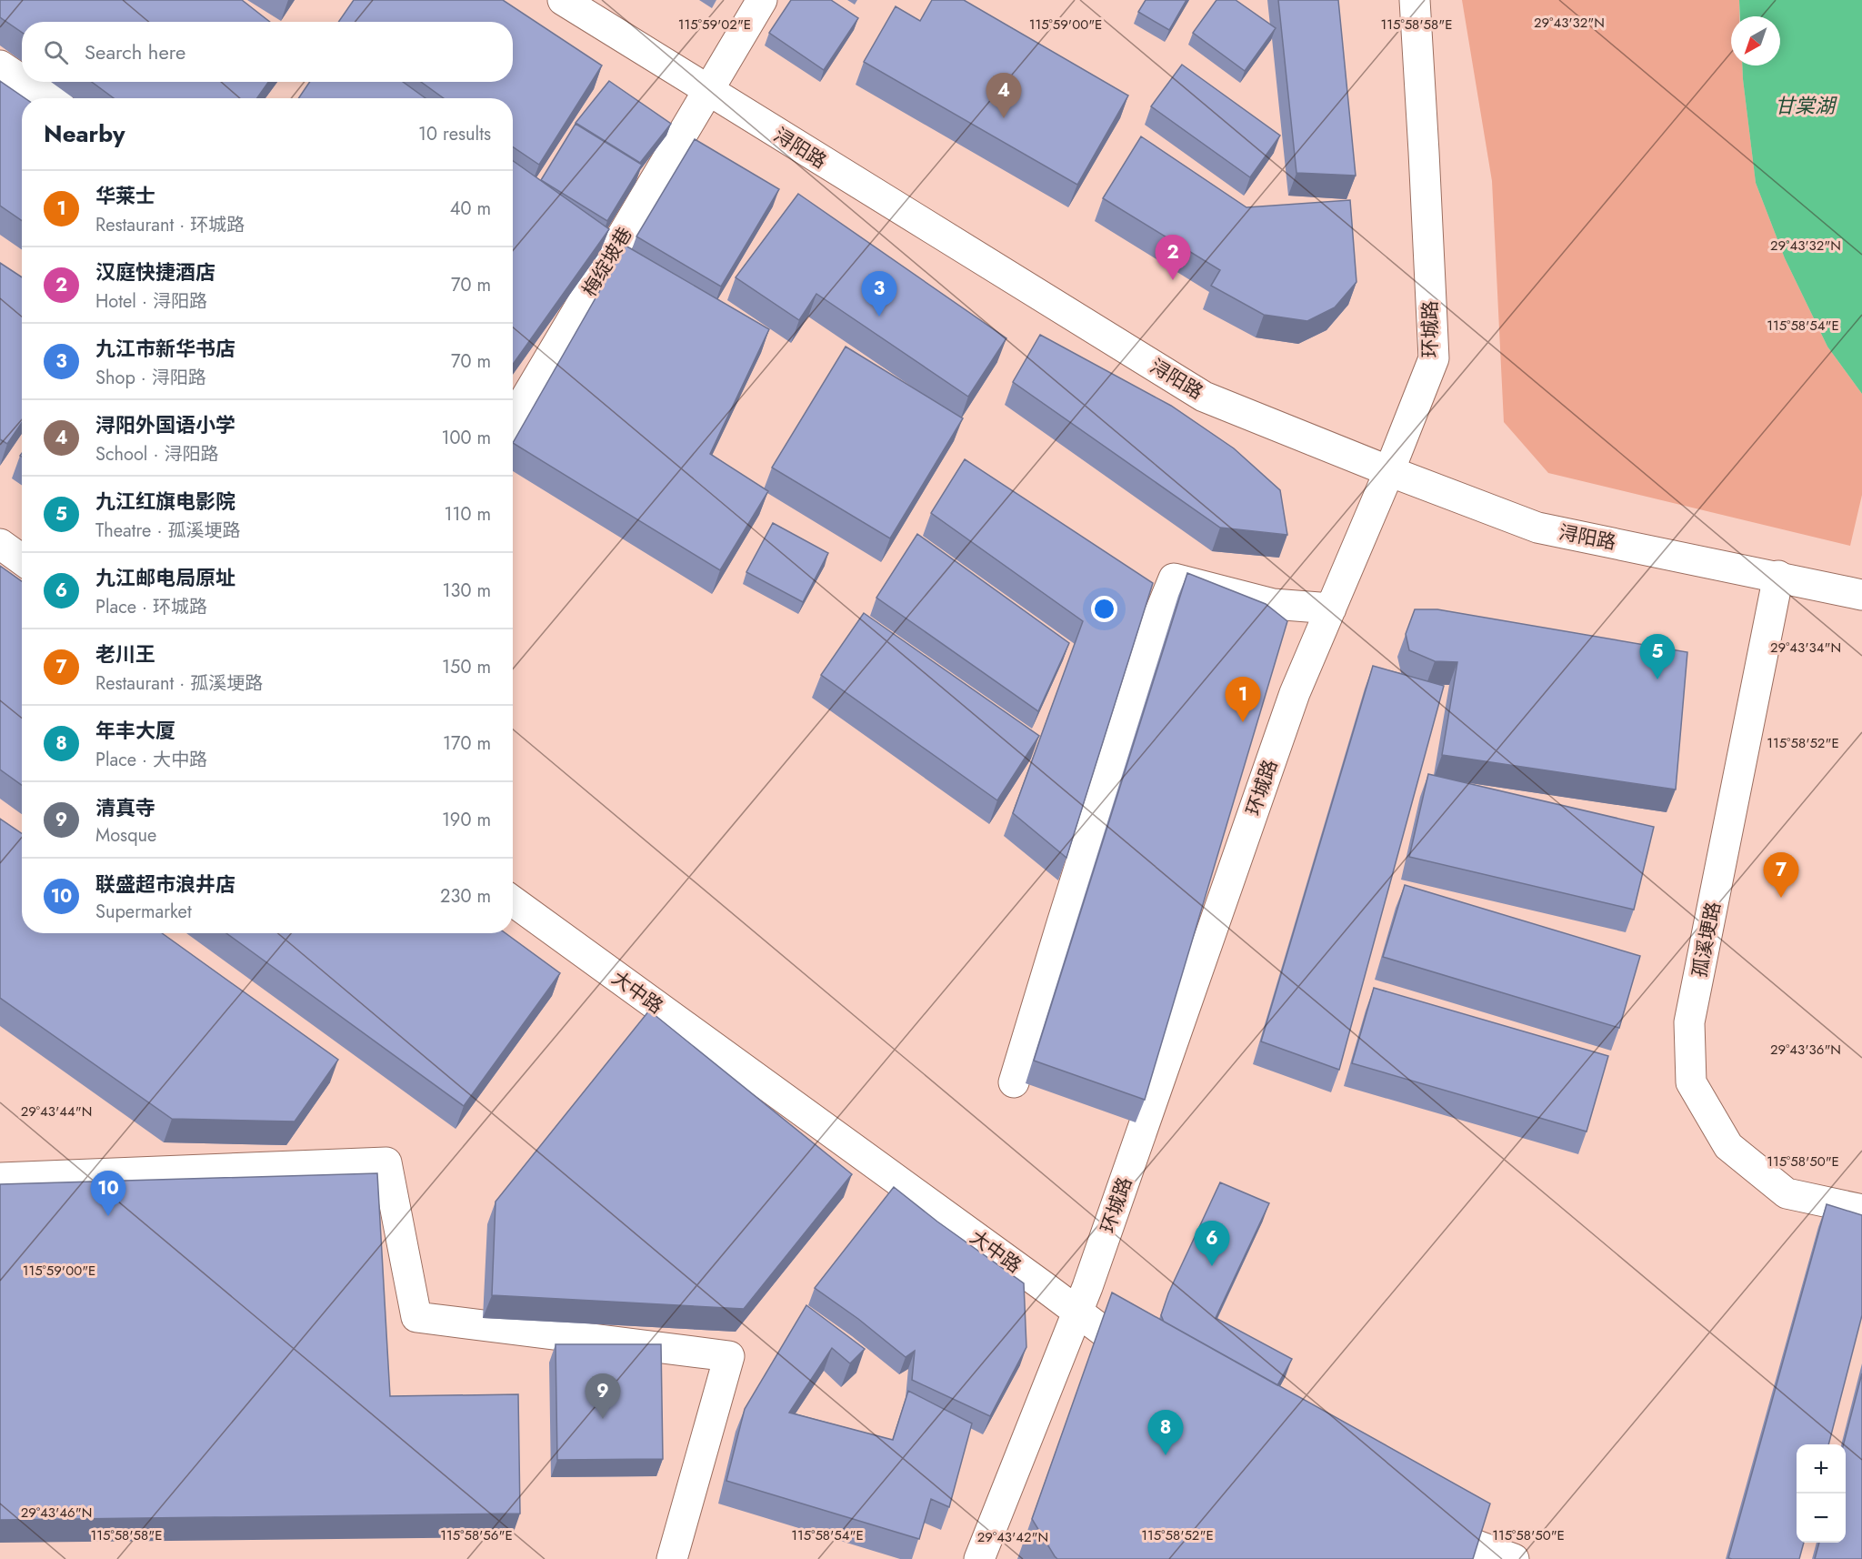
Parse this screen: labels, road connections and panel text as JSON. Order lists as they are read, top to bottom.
{
  "streets": {
    "street": [
      "浔阳路",
      "梅绽坡巷",
      "环城路",
      "孤溪埂路",
      "大中路"
    ]
  },
  "crossings": [
    ["浔阳路", "梅绽坡巷"],
    ["浔阳路", "环城路"],
    ["浔阳路", "孤溪埂路"],
    ["环城路", "大中路"]
  ],
  "water": ["甘棠湖"],
  "north": "bottom left",
  "page": {
    "search": "Search here",
    "pins": [
      "4",
      "2",
      "3",
      "5",
      "1",
      "7",
      "10",
      "6",
      "9",
      "8"
    ],
    "heading": ["Nearby", "10 results"],
    "list": [
      {
        "mark": "1",
        "name": "华莱士",
        "note": "Restaurant · 环城路",
        "value": "40 m"
      },
      {
        "mark": "2",
        "name": "汉庭快捷酒店",
        "note": "Hotel · 浔阳路",
        "value": "70 m"
      },
      {
        "mark": "3",
        "name": "九江市新华书店",
        "note": "Shop · 浔阳路",
        "value": "70 m"
      },
      {
        "mark": "4",
        "name": "浔阳外国语小学",
        "note": "School · 浔阳路",
        "value": "100 m"
      },
      {
        "mark": "5",
        "name": "九江红旗电影院",
        "note": "Theatre · 孤溪埂路",
        "value": "110 m"
      },
      {
        "mark": "6",
        "name": "九江邮电局原址",
        "note": "Place · 环城路",
        "value": "130 m"
      },
      {
        "mark": "7",
        "name": "老川王",
        "note": "Restaurant · 孤溪埂路",
        "value": "150 m"
      },
      {
        "mark": "8",
        "name": "年丰大厦",
        "note": "Place · 大中路",
        "value": "170 m"
      },
      {
        "mark": "9",
        "name": "清真寺",
        "note": "Mosque",
        "value": "190 m"
      },
      {
        "mark": "10",
        "name": "联盛超市浪井店",
        "note": "Supermarket",
        "value": "230 m"
      }
    ],
    "map_buttons": ["+", "−"]
  },
  "coordinates": [
    "29°43'32\"N",
    "115°59'02\"E",
    "115°59'00\"E",
    "115°58'58\"E",
    "115°58'54\"E",
    "29°43'34\"N",
    "115°58'52\"E",
    "29°43'36\"N",
    "29°43'44\"N",
    "115°58'50\"E",
    "29°43'46\"N",
    "115°58'56\"E",
    "29°43'42\"N"
  ]
}
